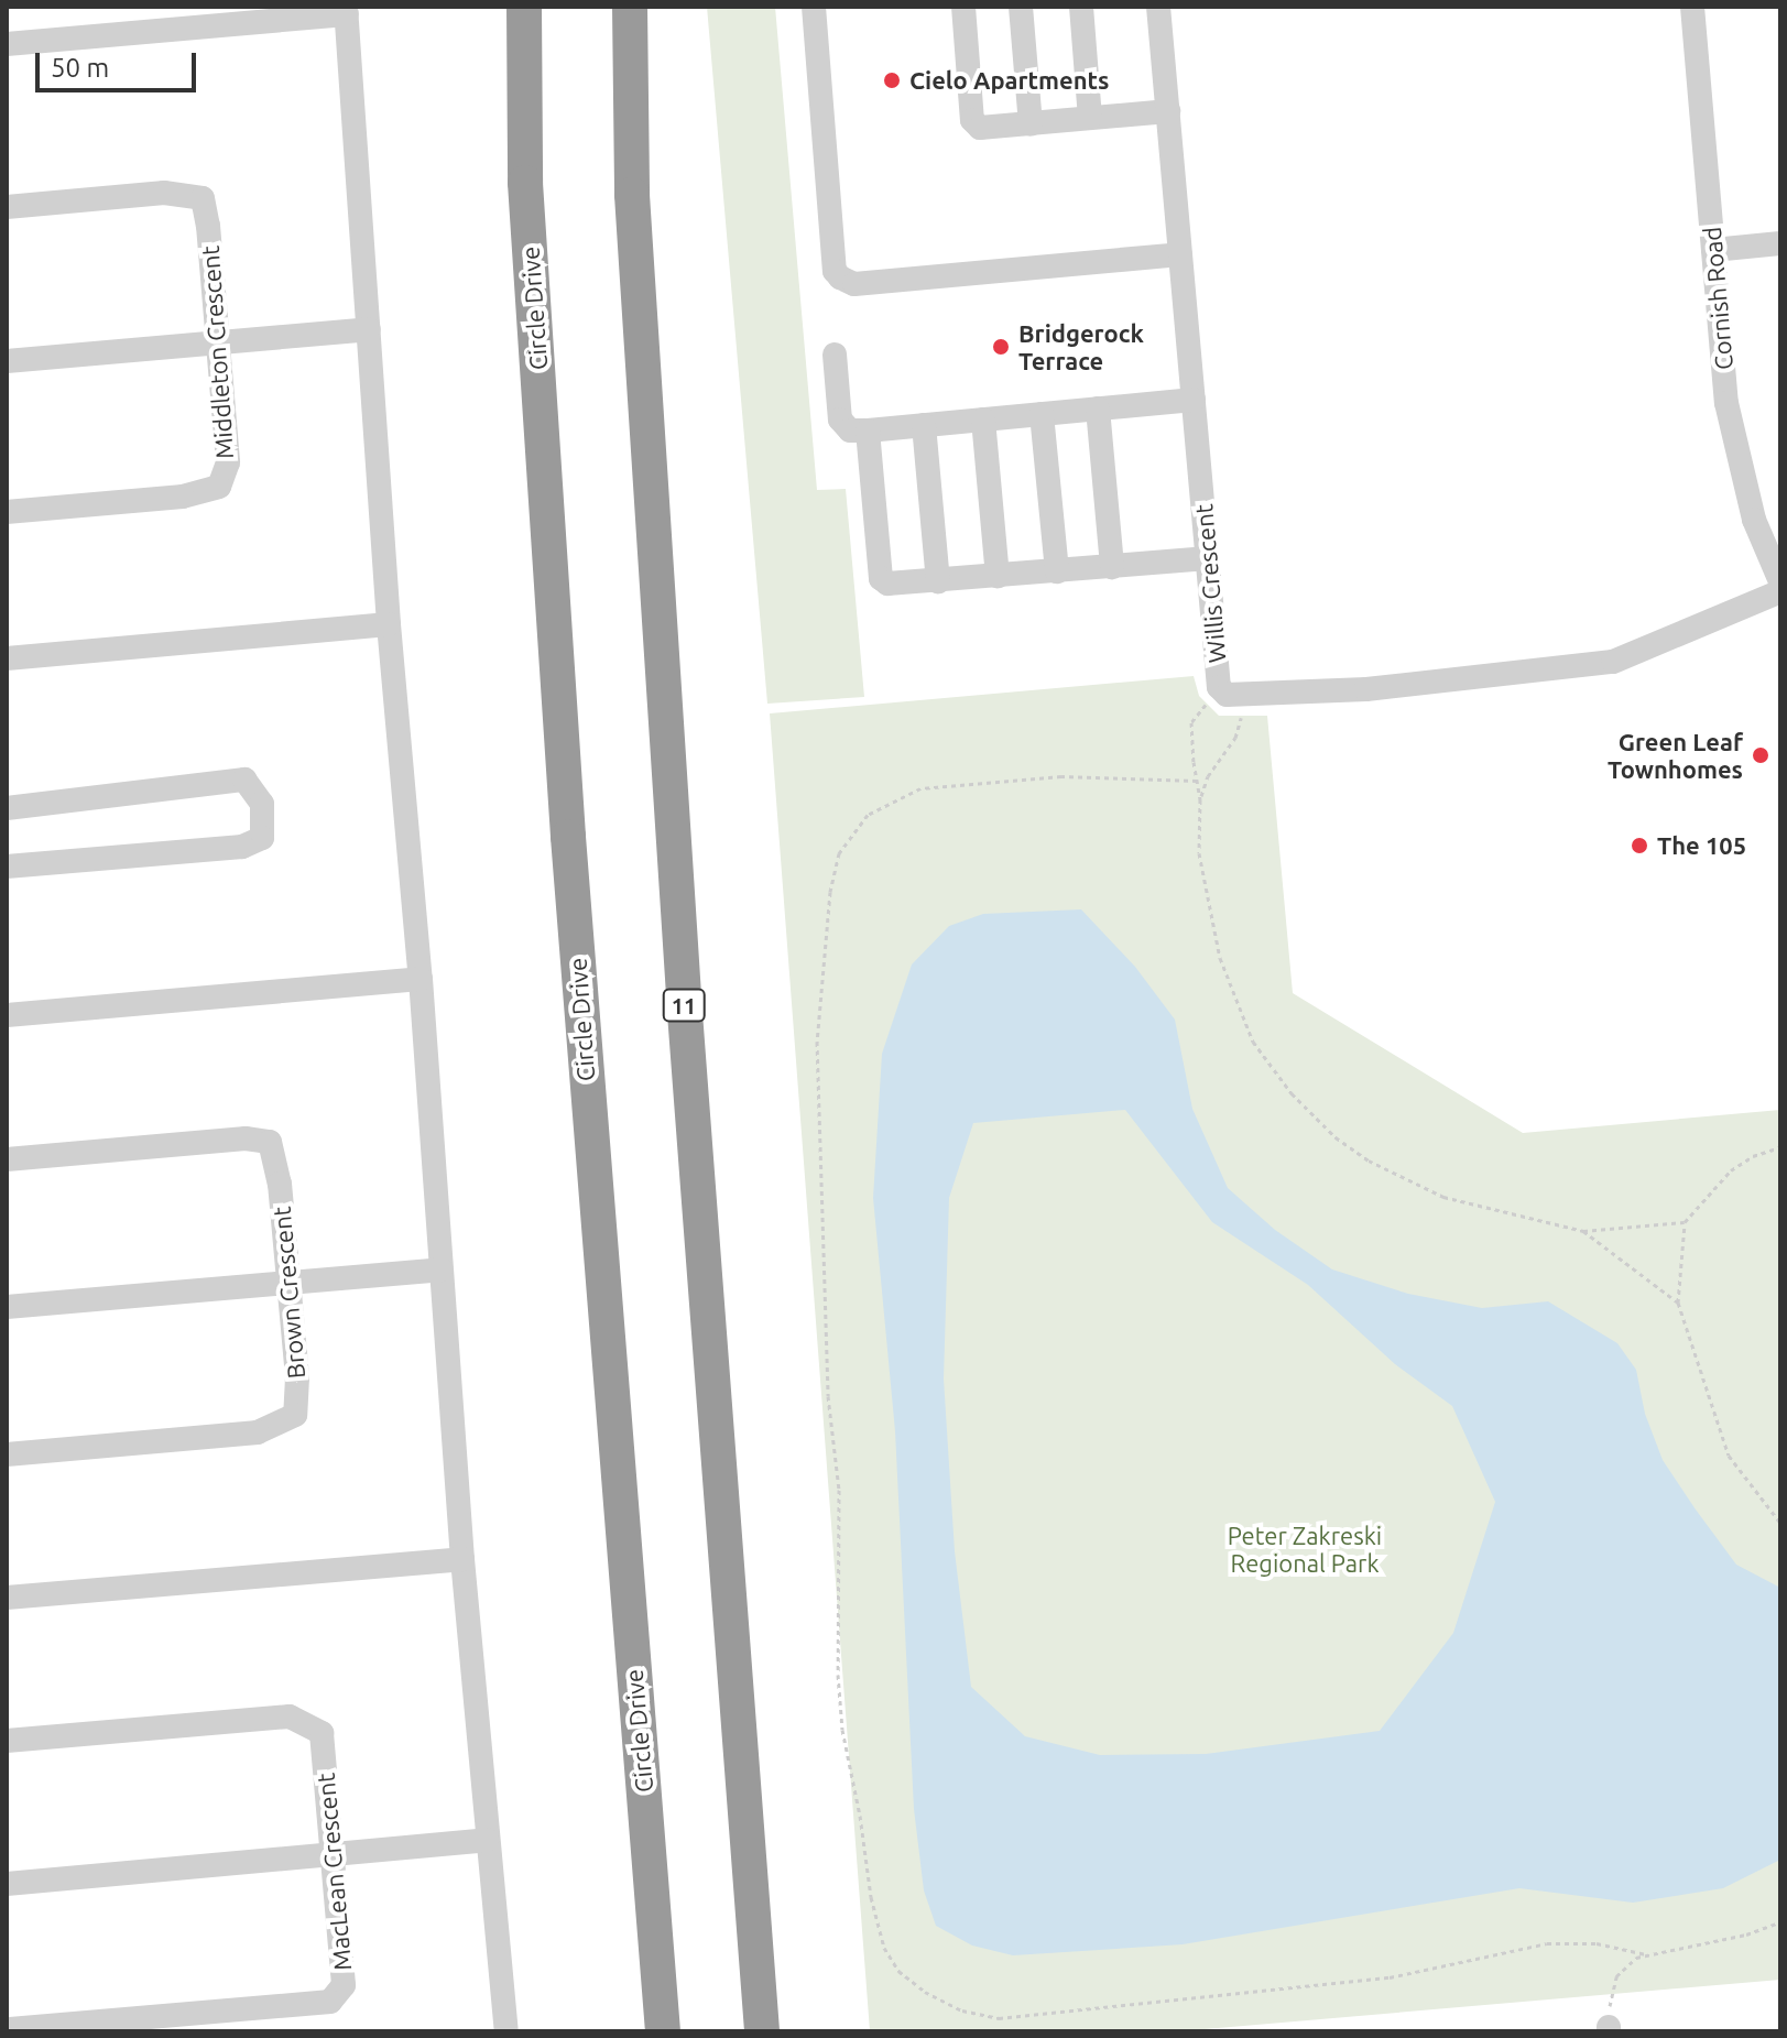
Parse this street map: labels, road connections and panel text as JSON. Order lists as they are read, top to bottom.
{
  "streets": {
    "highway": ["Circle Drive", "11"],
    "street": [
      "Cornish Road",
      "Middleton Crescent",
      "Willis Crescent",
      "Brown Crescent",
      "MacLean Crescent"
    ]
  },
  "parks": ["Peter Zakreski Regional Park"],
  "places": [
    "Cielo Apartments",
    "Bridgerock Terrace",
    "Green Leaf Townhomes",
    "The 105"
  ],
  "scale_bar": "50 m"
}
